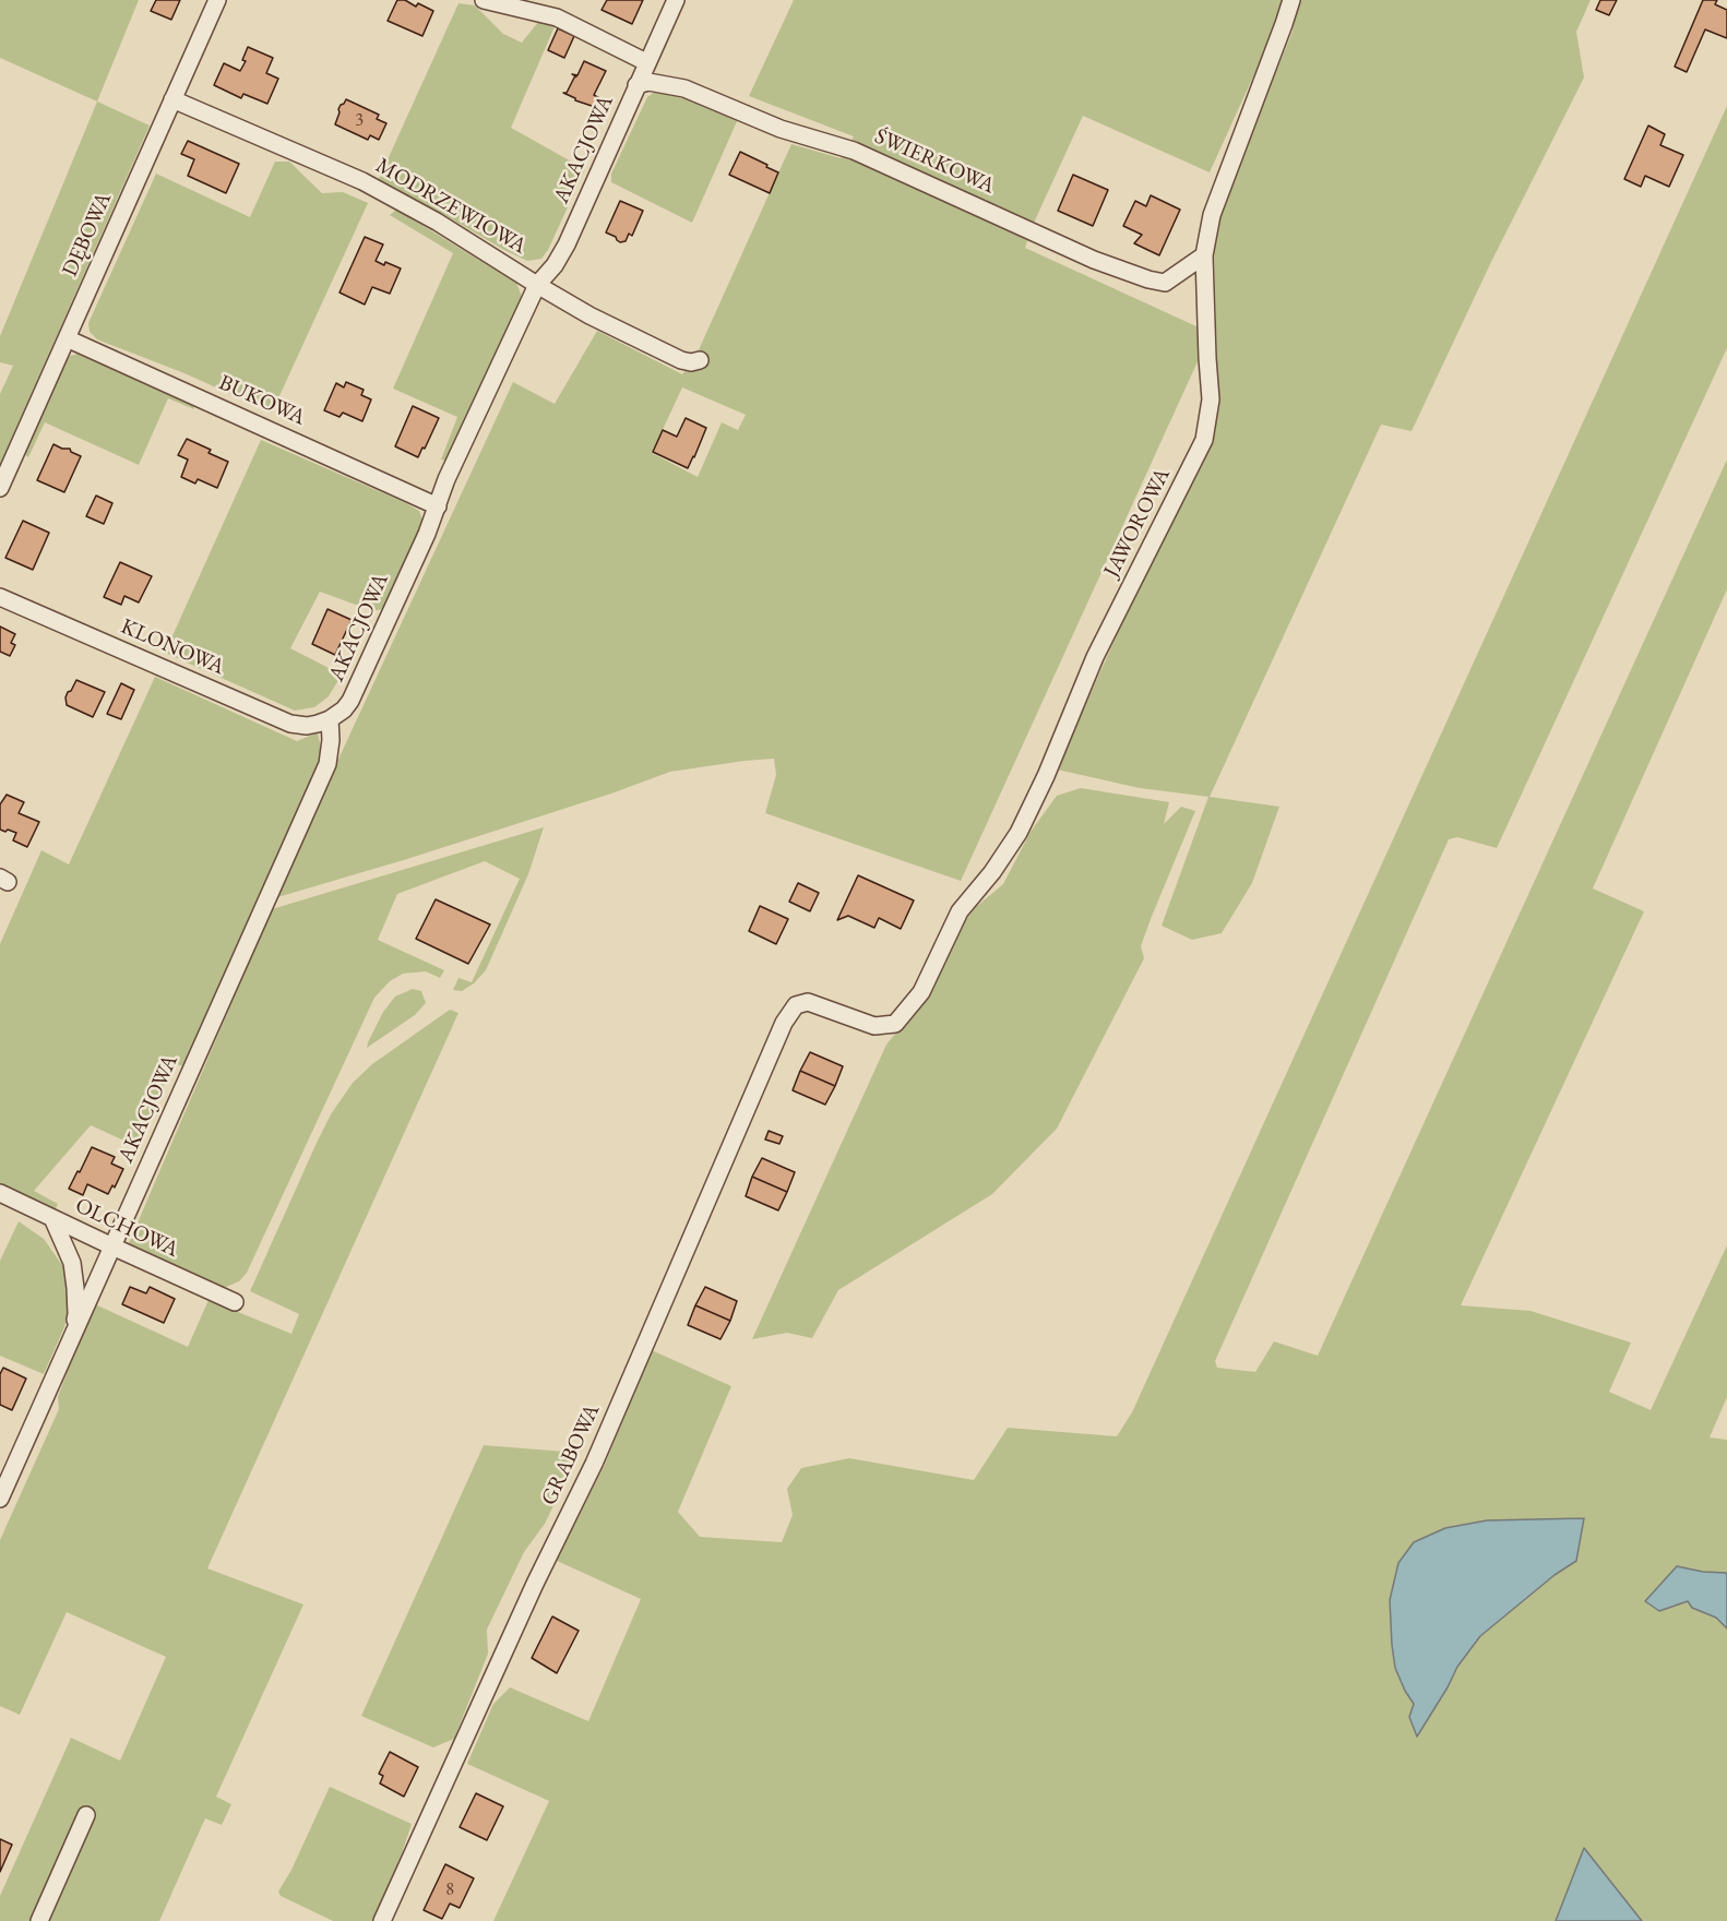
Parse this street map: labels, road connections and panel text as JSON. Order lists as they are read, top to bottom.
{
  "streets": {
    "street": [
      "AKACJOWA",
      "ŚWIERKOWA",
      "MODRZEWIOWA",
      "DĘBOWA",
      "BUKOWA",
      "JAWOROWA",
      "KLONOWA",
      "OLCHOWA",
      "GRABOWA"
    ]
  },
  "crossings": [
    ["AKACJOWA", "ŚWIERKOWA"],
    ["AKACJOWA", "MODRZEWIOWA"],
    ["AKACJOWA", "BUKOWA"],
    ["AKACJOWA", "KLONOWA"],
    ["AKACJOWA", "OLCHOWA"],
    ["ŚWIERKOWA", "JAWOROWA"],
    ["MODRZEWIOWA", "DĘBOWA"],
    ["DĘBOWA", "BUKOWA"],
    ["JAWOROWA", "GRABOWA"]
  ],
  "house_numbers": ["3", "8"]
}
